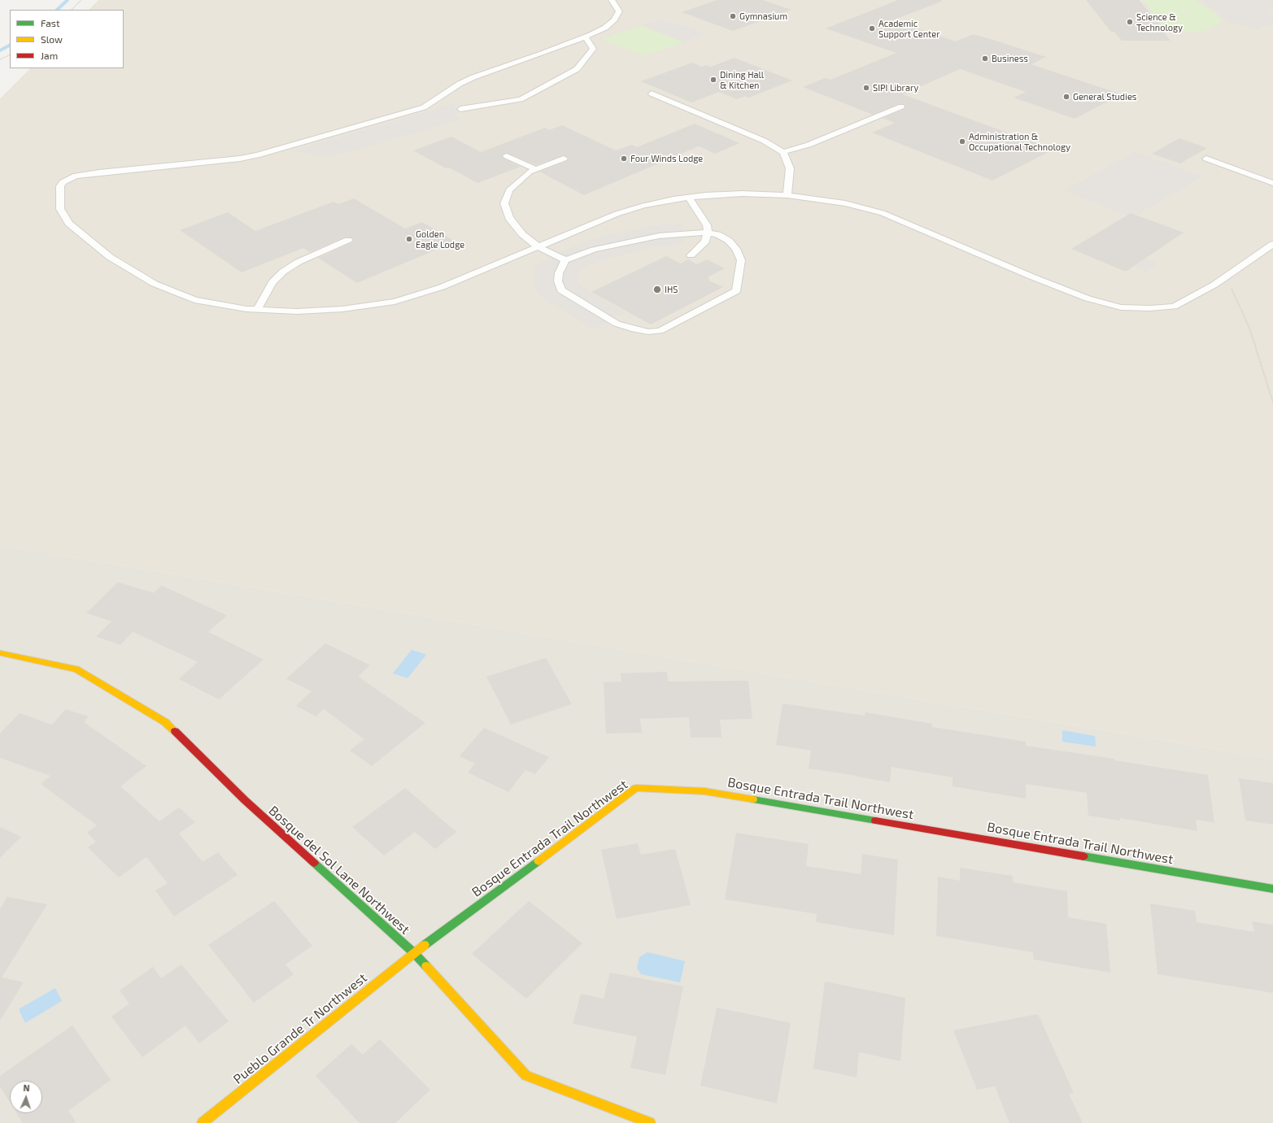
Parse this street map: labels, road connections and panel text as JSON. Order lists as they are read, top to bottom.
{
  "streets": {
    "street": ["Bosque Entrada Trail Northwest", "Bosque del Sol Lane Northwest", "Pueblo Grande Tr Northwest"]
  },
  "crossings": [
    ["Bosque Entrada Trail Northwest", "Bosque del Sol Lane Northwest"],
    ["Bosque Entrada Trail Northwest", "Pueblo Grande Tr Northwest"],
    ["Bosque del Sol Lane Northwest", "Pueblo Grande Tr Northwest"]
  ],
  "places": [
    "Gymnasium",
    "Science & Technology",
    "Academic Support Center",
    "Business",
    "Dining Hall & Kitchen",
    "SIPI Library",
    "General Studies",
    "Administration & Occupational Technology",
    "Four Winds Lodge",
    "Golden Eagle Lodge",
    "IHS"
  ],
  "legend": ["Fast", "Slow", "Jam"],
  "north": "top"
}
